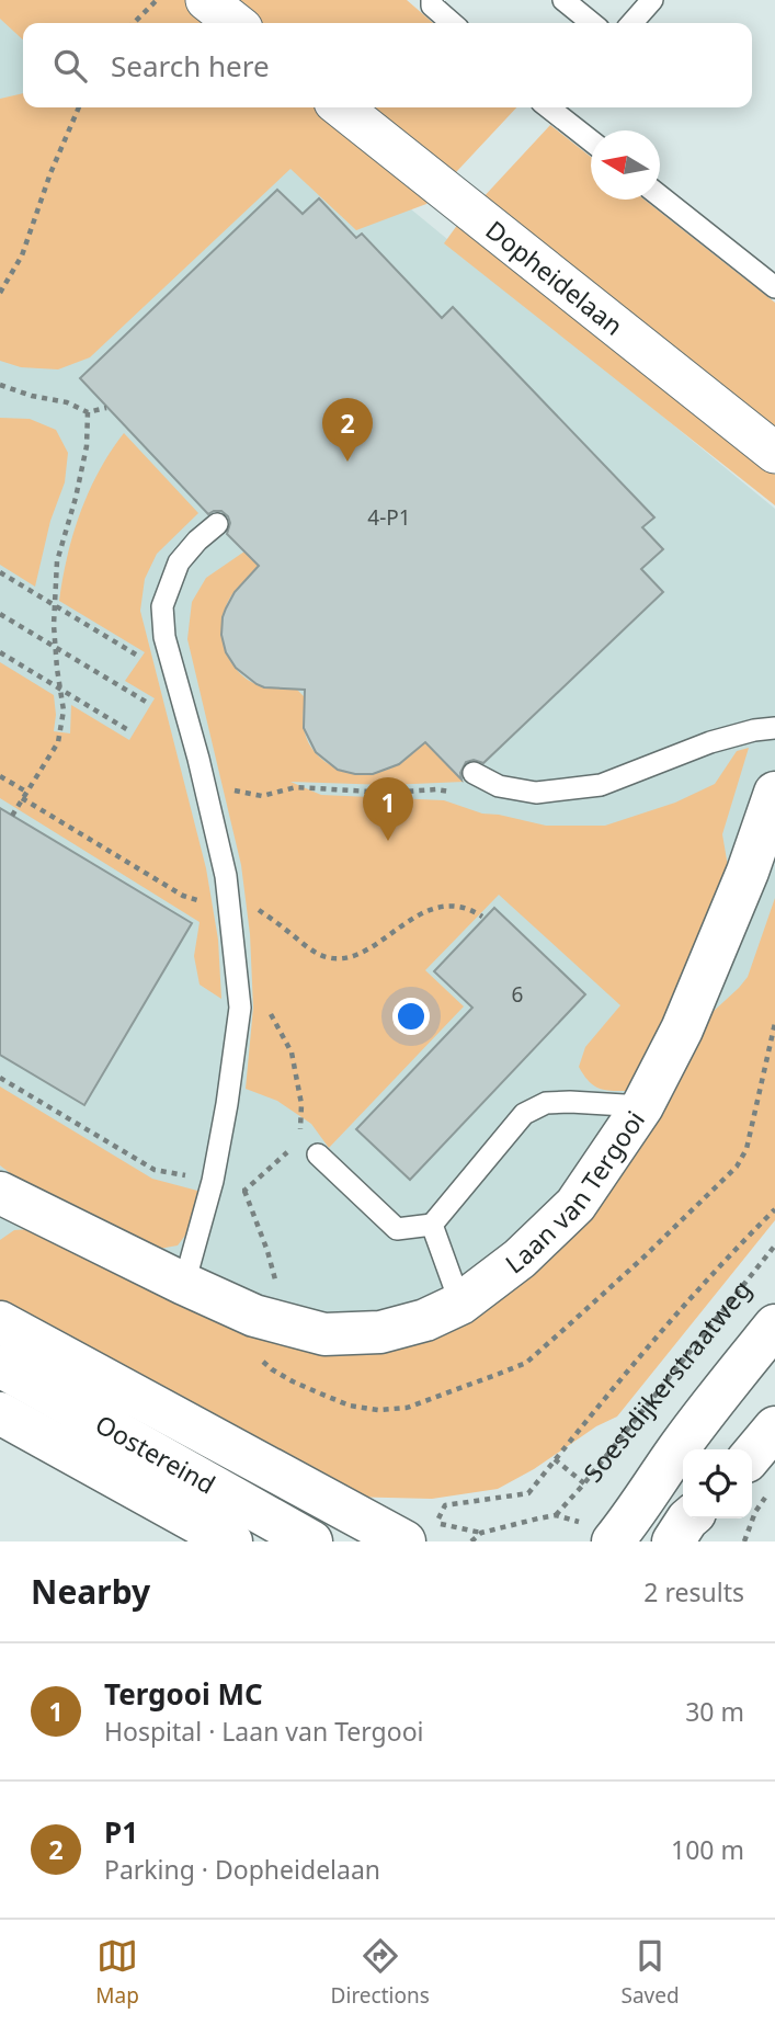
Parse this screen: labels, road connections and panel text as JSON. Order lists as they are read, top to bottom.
{
  "streets": {
    "main road": ["Laan van Tergooi", "Soestdijkerstraatweg", "Oostereind"],
    "street": ["Dopheidelaan"]
  },
  "house_numbers": ["4-P1", "6"],
  "north": "left",
  "page": {
    "search": "Search here",
    "pins": ["2", "1"],
    "heading": ["Nearby", "2 results"],
    "list": [
      {
        "mark": "1",
        "name": "Tergooi MC",
        "note": "Hospital · Laan van Tergooi",
        "value": "30 m"
      },
      {
        "mark": "2",
        "name": "P1",
        "note": "Parking · Dopheidelaan",
        "value": "100 m"
      }
    ],
    "nav": ["Map", "Directions", "Saved"]
  }
}
